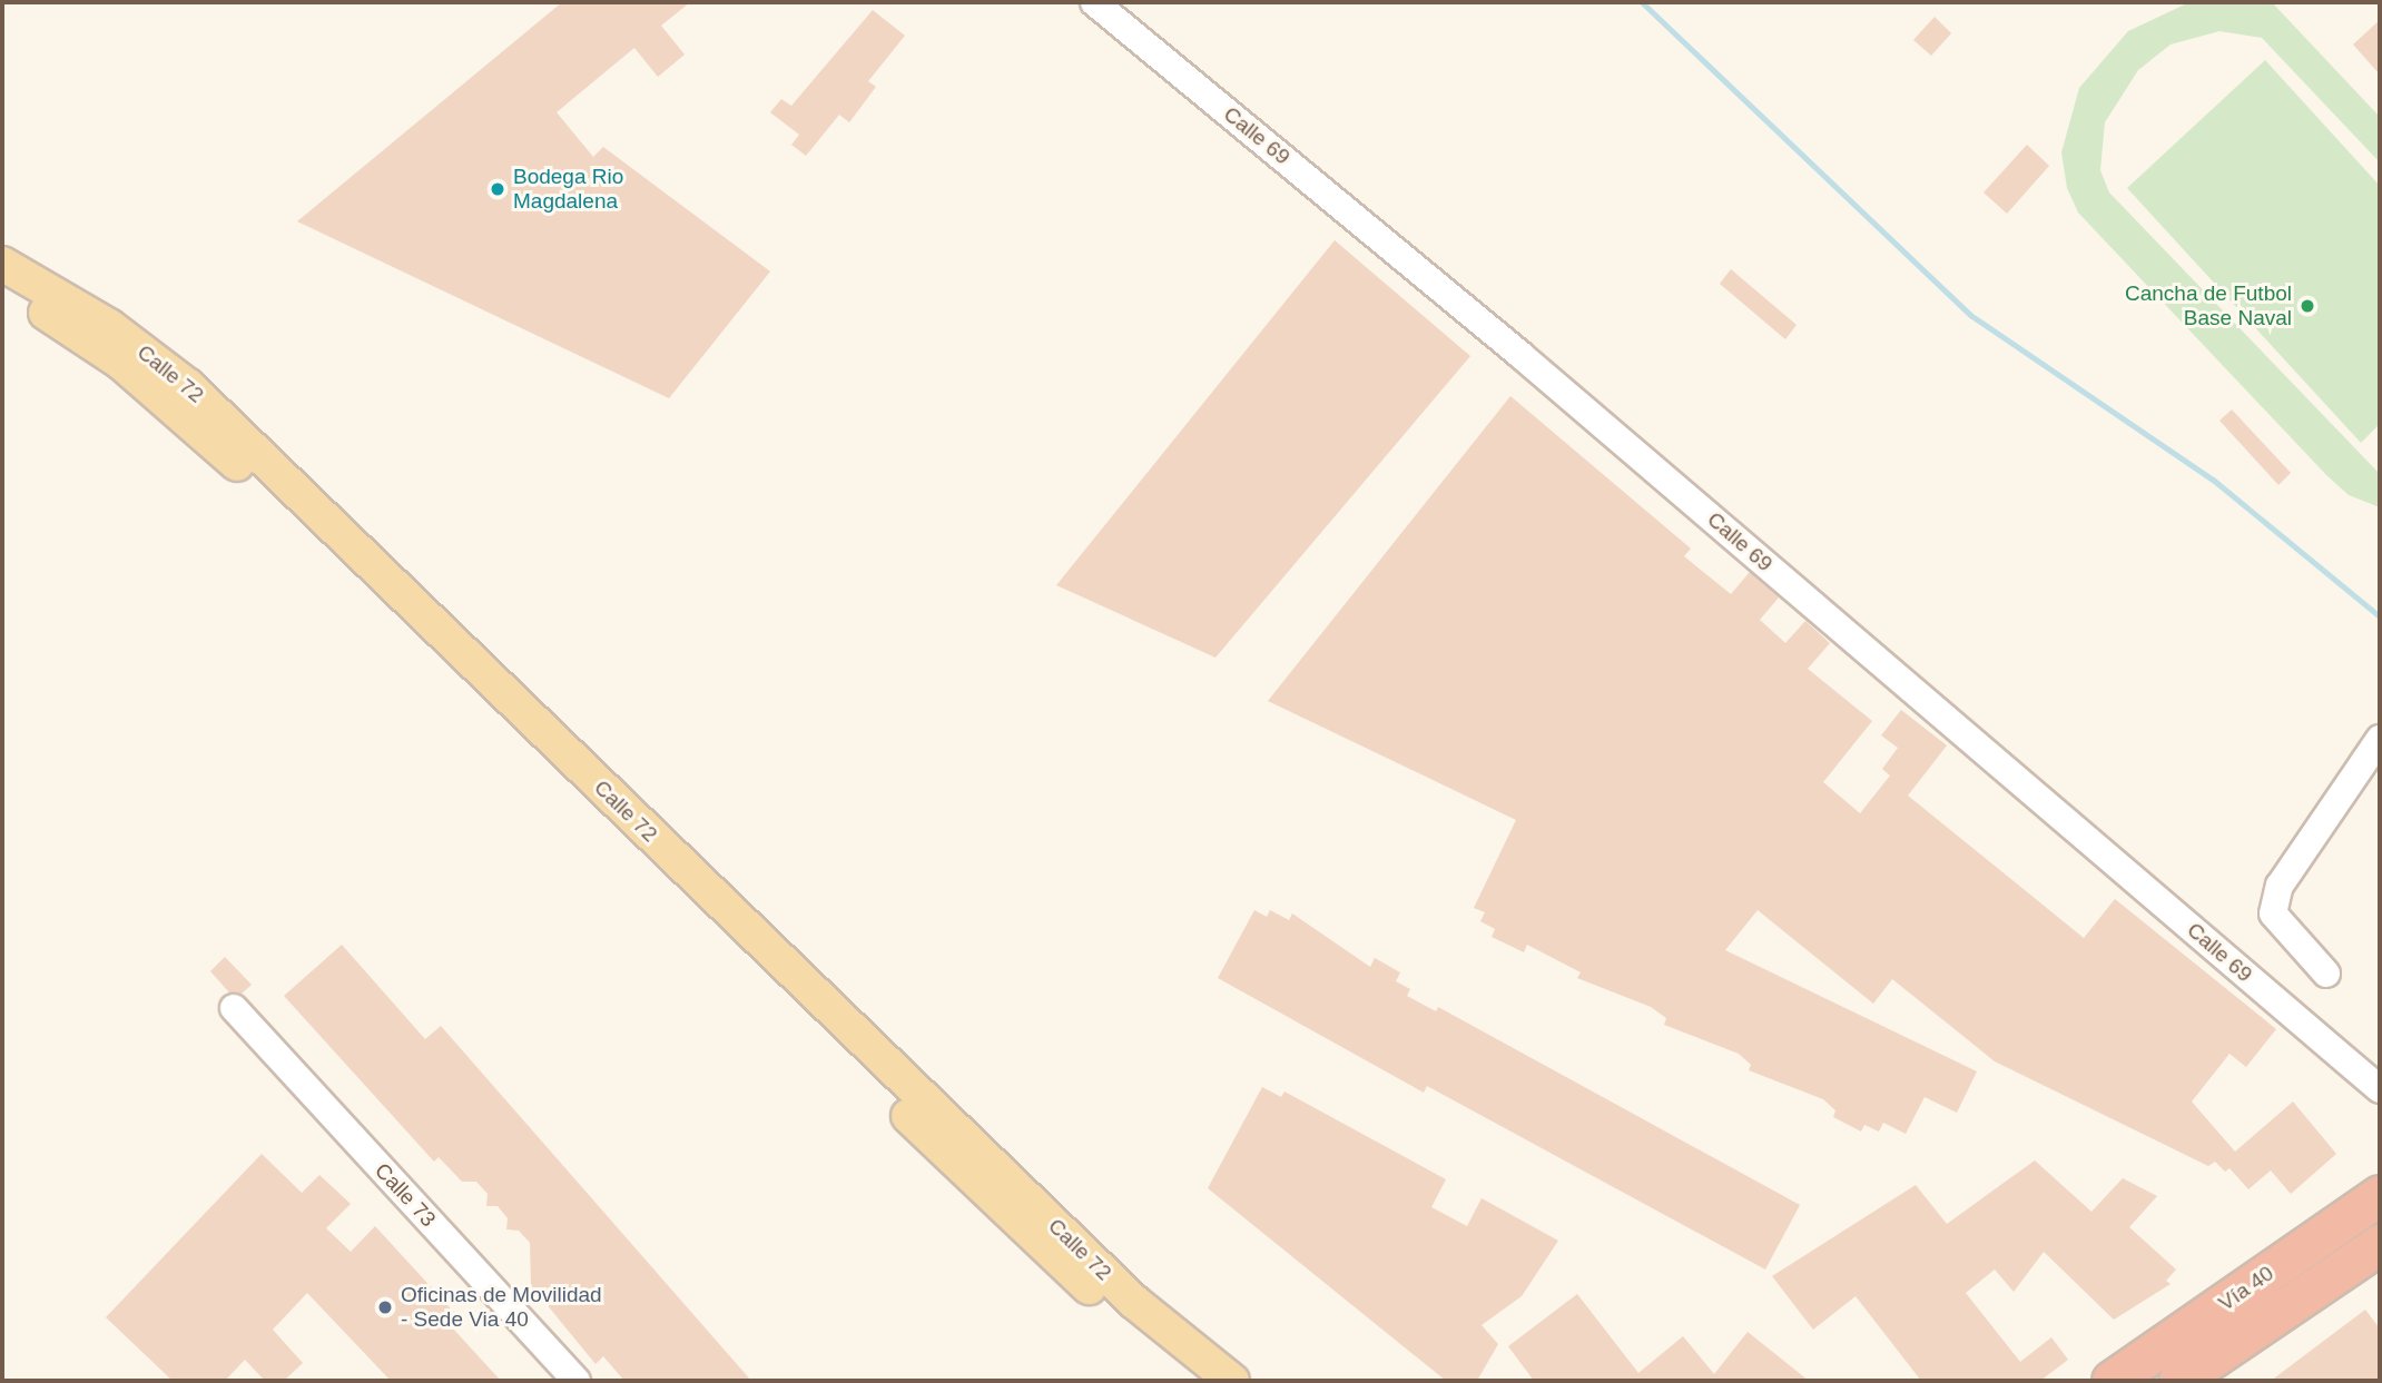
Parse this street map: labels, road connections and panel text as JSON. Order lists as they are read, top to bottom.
{
  "streets": {
    "highway": ["Vía 40"],
    "main road": ["Calle 72"],
    "street": ["Calle 69", "Calle 73"]
  },
  "places": ["Bodega Rio Magdalena", "Cancha de Futbol Base Naval", "Oficinas de Movilidad - Sede Via 40"]
}
